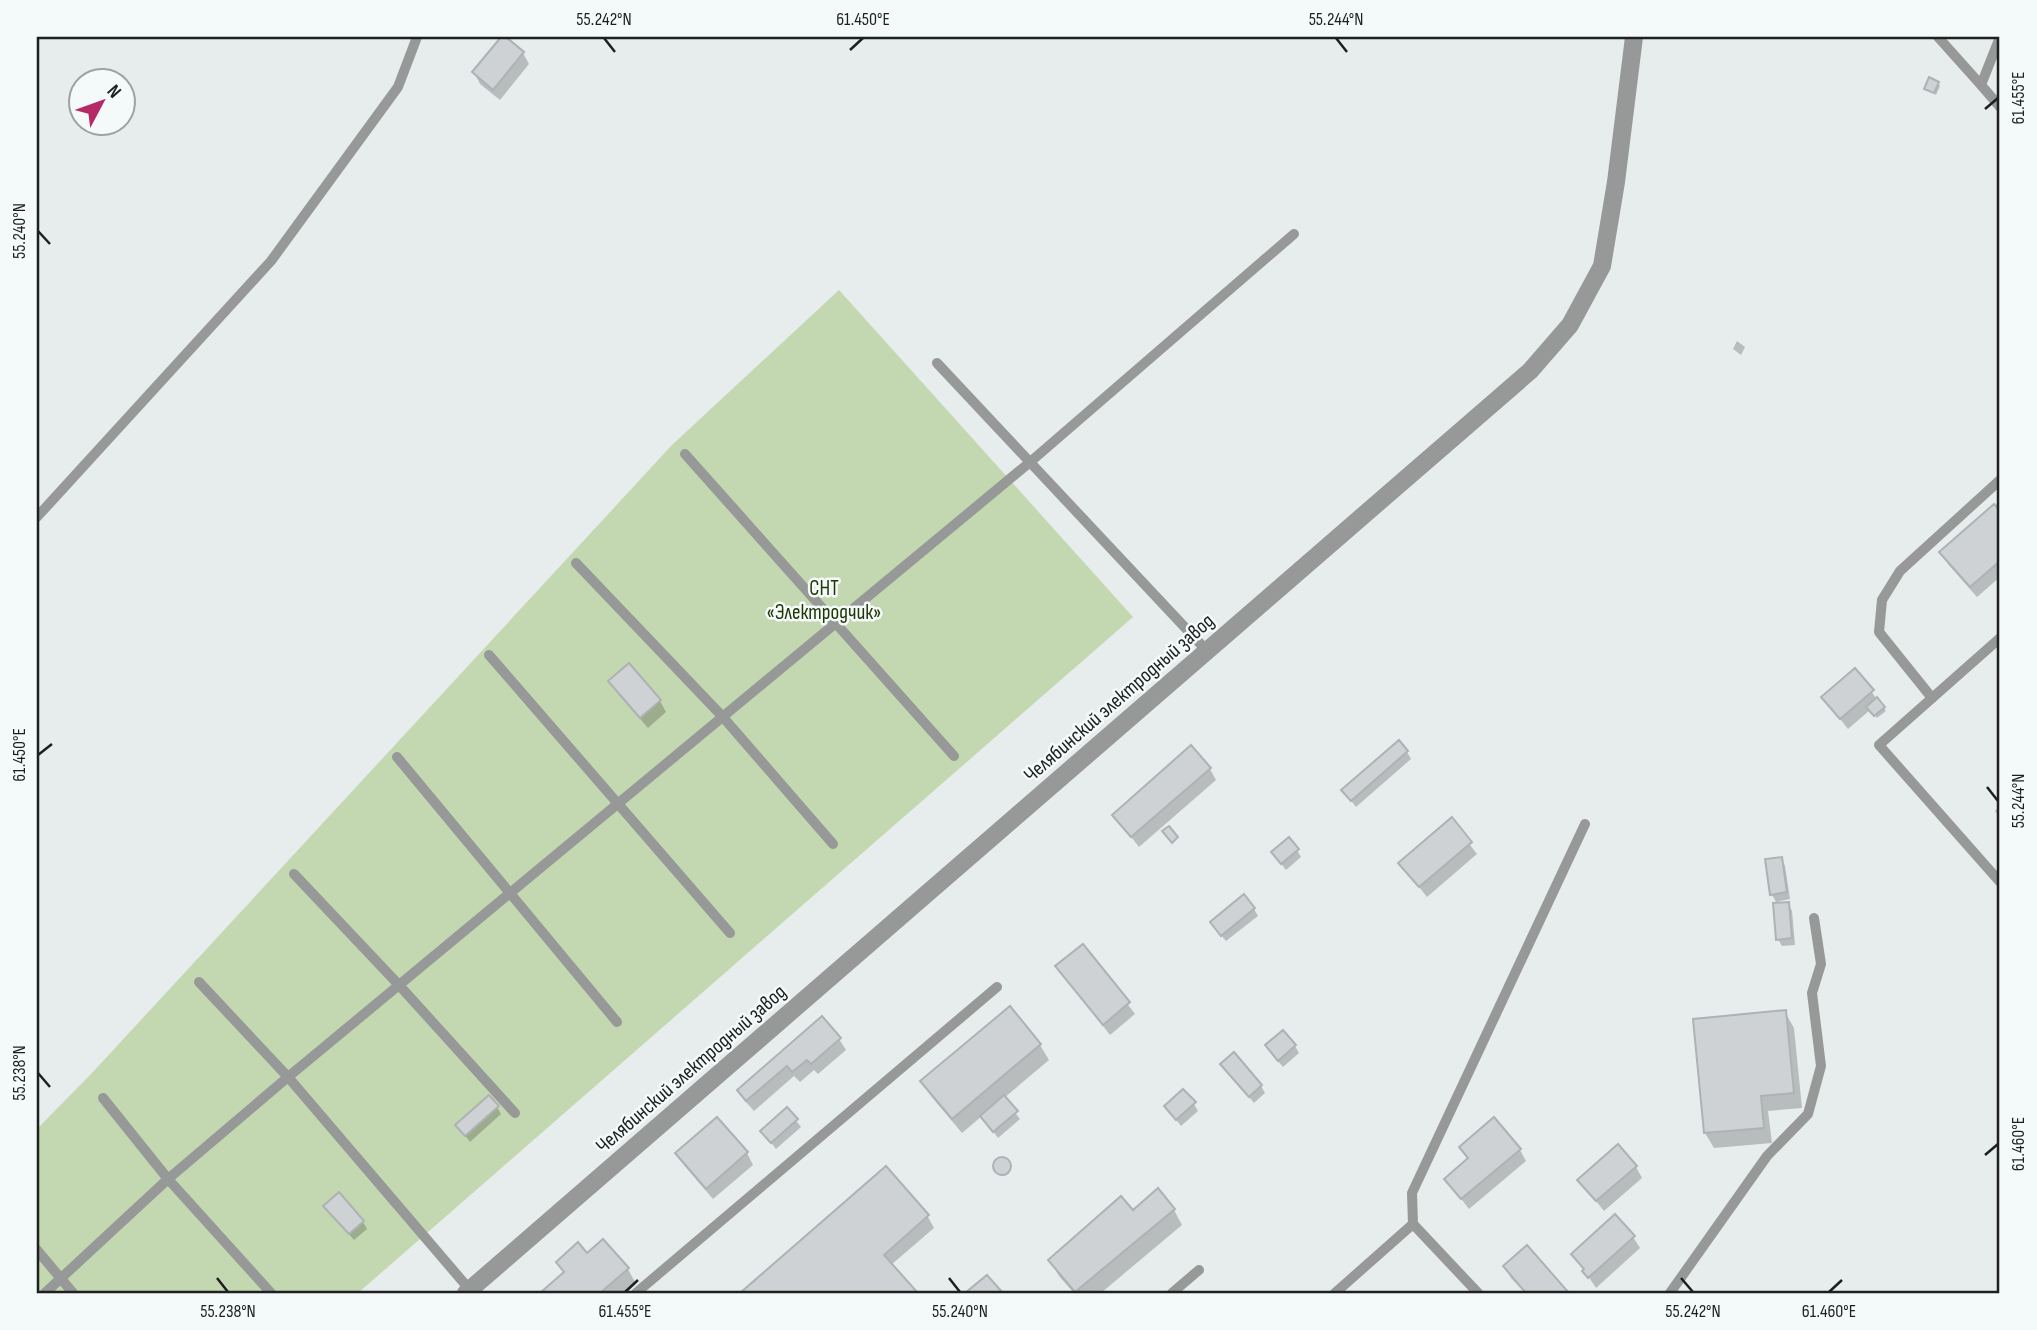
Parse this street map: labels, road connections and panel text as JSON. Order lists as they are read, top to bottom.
{
  "streets": {
    "street": ["Челябинский электродный завод"]
  },
  "parks": ["СНТ «Электродчик»"],
  "north": "top right",
  "coordinates": [
    "55.242°N",
    "61.450°E",
    "55.244°N",
    "61.455°E",
    "55.240°N",
    "55.238°N",
    "61.460°E"
  ]
}
